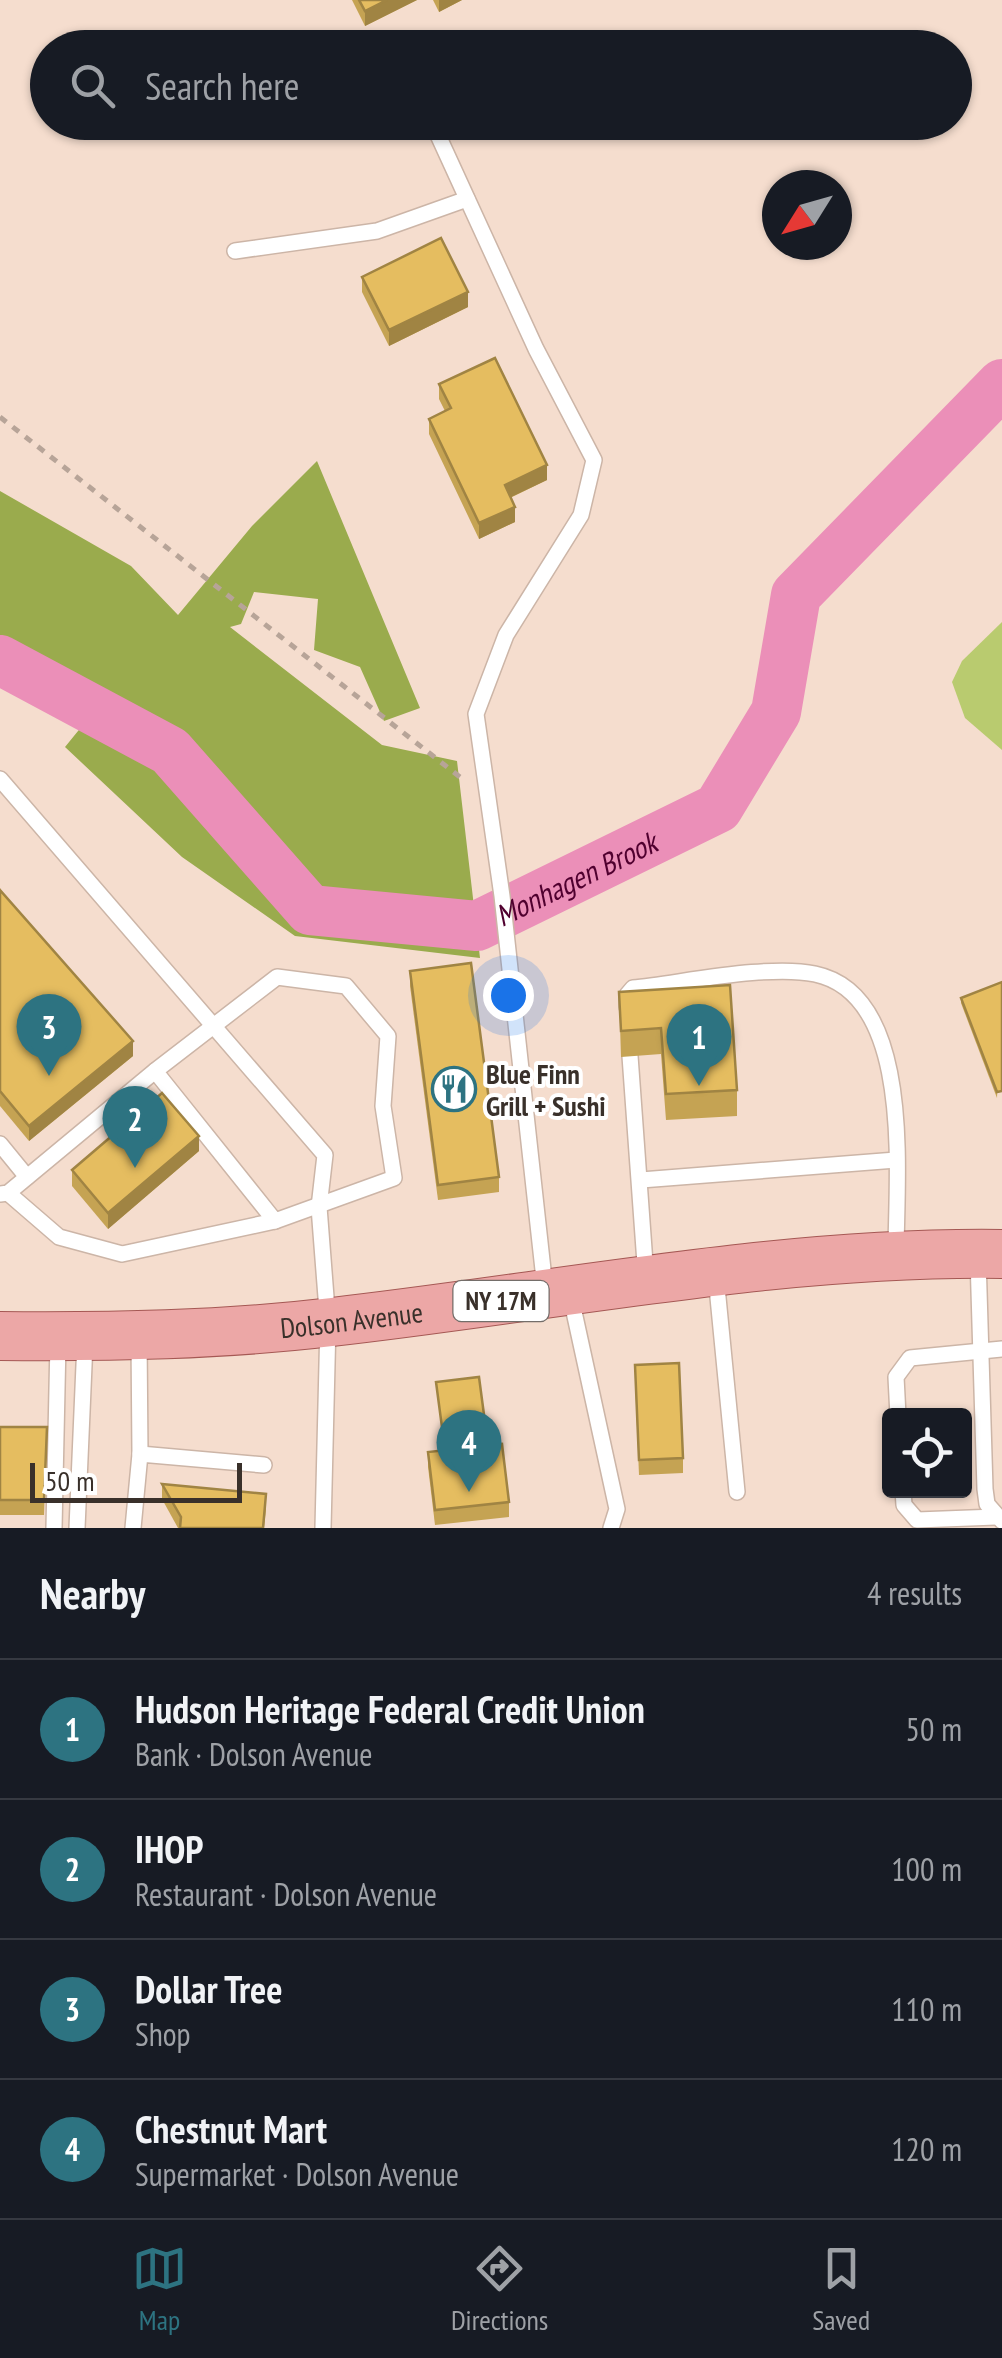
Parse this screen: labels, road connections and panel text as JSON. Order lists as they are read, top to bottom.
{
  "streets": {
    "main road": ["NY 17M", "Dolson Avenue"]
  },
  "water": ["Monhagen Brook"],
  "places": {
    "restaurant": ["Blue Finn Grill + Sushi"]
  },
  "scale_bar": "50 m",
  "north": "bottom left",
  "page": {
    "search": "Search here",
    "pins": [
      "3",
      "1",
      "2",
      "4"
    ],
    "scale": "50 m",
    "heading": ["Nearby", "4 results"],
    "list": [
      {
        "mark": "1",
        "name": "Hudson Heritage Federal Credit Union",
        "note": "Bank · Dolson Avenue",
        "value": "50 m"
      },
      {
        "mark": "2",
        "name": "IHOP",
        "note": "Restaurant · Dolson Avenue",
        "value": "100 m"
      },
      {
        "mark": "3",
        "name": "Dollar Tree",
        "note": "Shop",
        "value": "110 m"
      },
      {
        "mark": "4",
        "name": "Chestnut Mart",
        "note": "Supermarket · Dolson Avenue",
        "value": "120 m"
      }
    ],
    "nav": ["Map", "Directions", "Saved"]
  }
}
